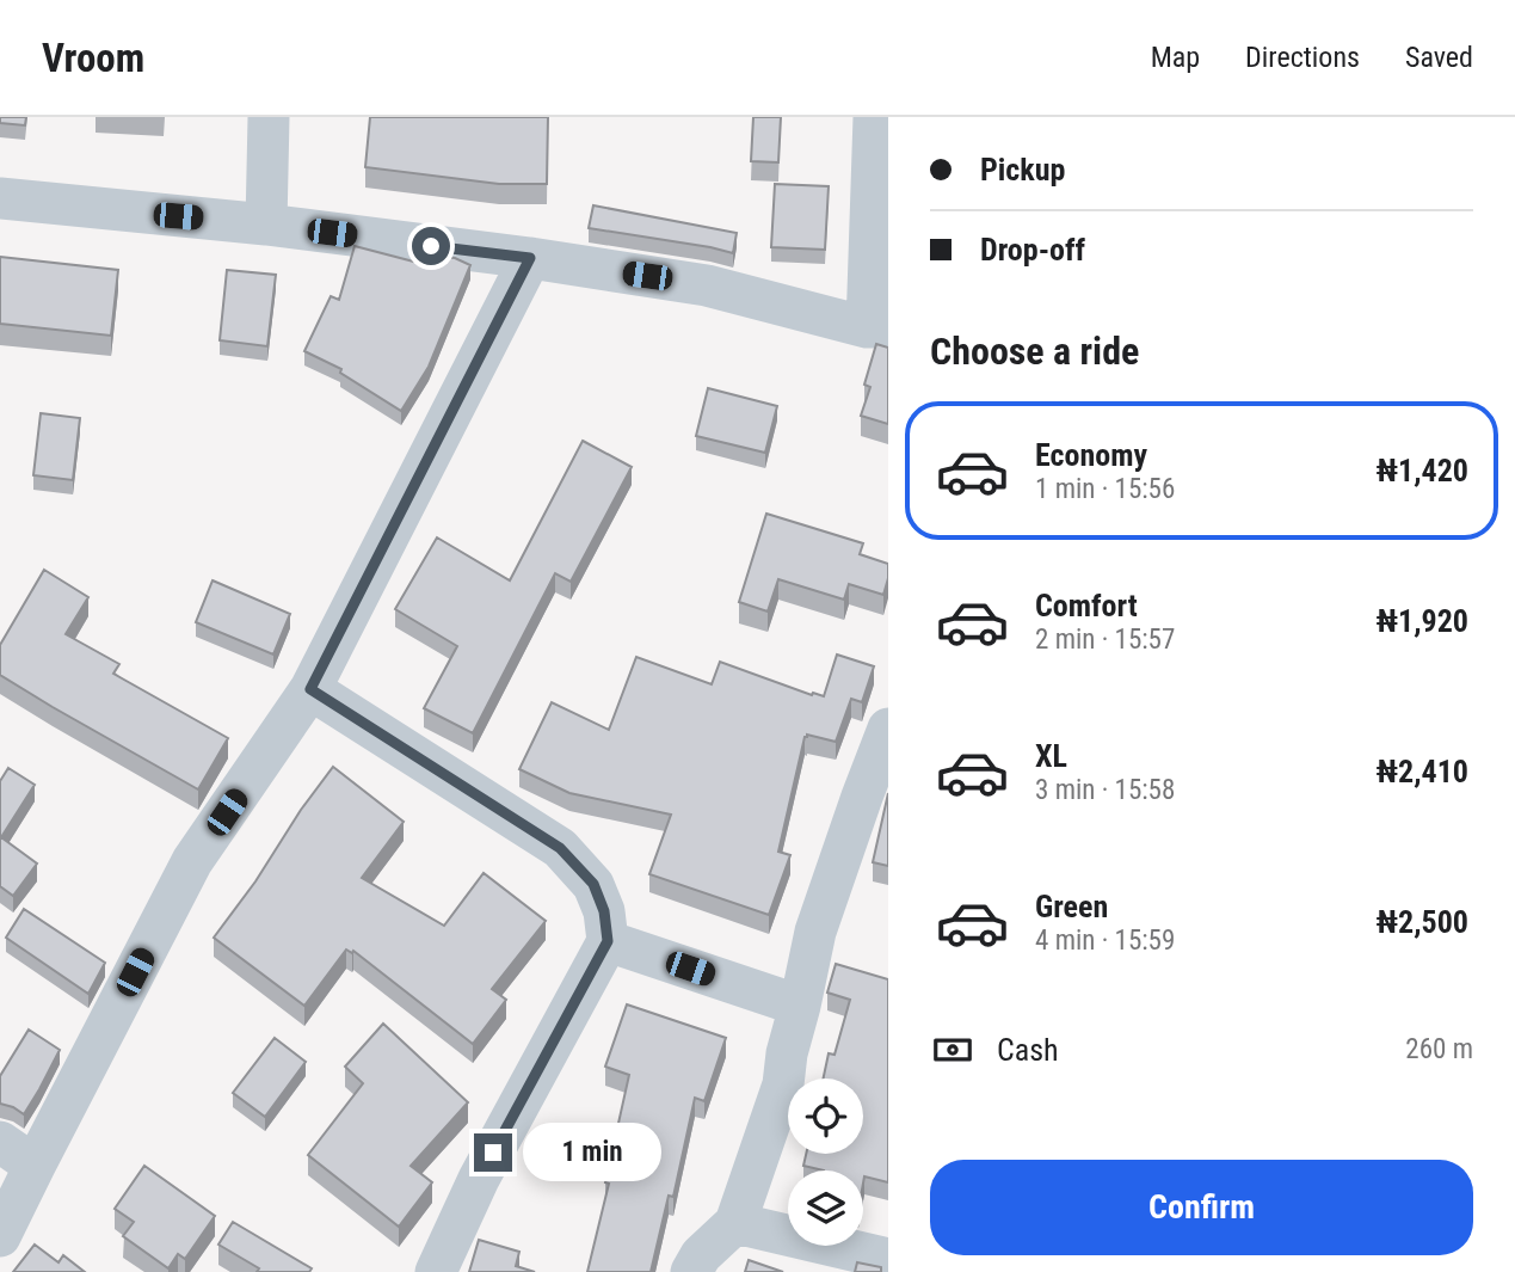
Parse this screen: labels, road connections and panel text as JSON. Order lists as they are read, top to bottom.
{
  "page": {
    "header": "Vroom",
    "nav": ["Map", "Directions", "Saved"],
    "banner": ["Pickup", "Drop-off"],
    "heading": "Choose a ride",
    "list": [
      {
        "name": "Economy",
        "note": "1 min · 15:56",
        "value": "₦1,420"
      },
      {
        "name": "Comfort",
        "note": "2 min · 15:57",
        "value": "₦1,920"
      },
      {
        "name": "XL",
        "note": "3 min · 15:58",
        "value": "₦2,410"
      },
      {
        "name": "Green",
        "note": "4 min · 15:59",
        "value": "₦2,500"
      }
    ],
    "pay": ["Cash", "260 m"],
    "bubble": "1 min",
    "buttons": "Confirm"
  }
}
